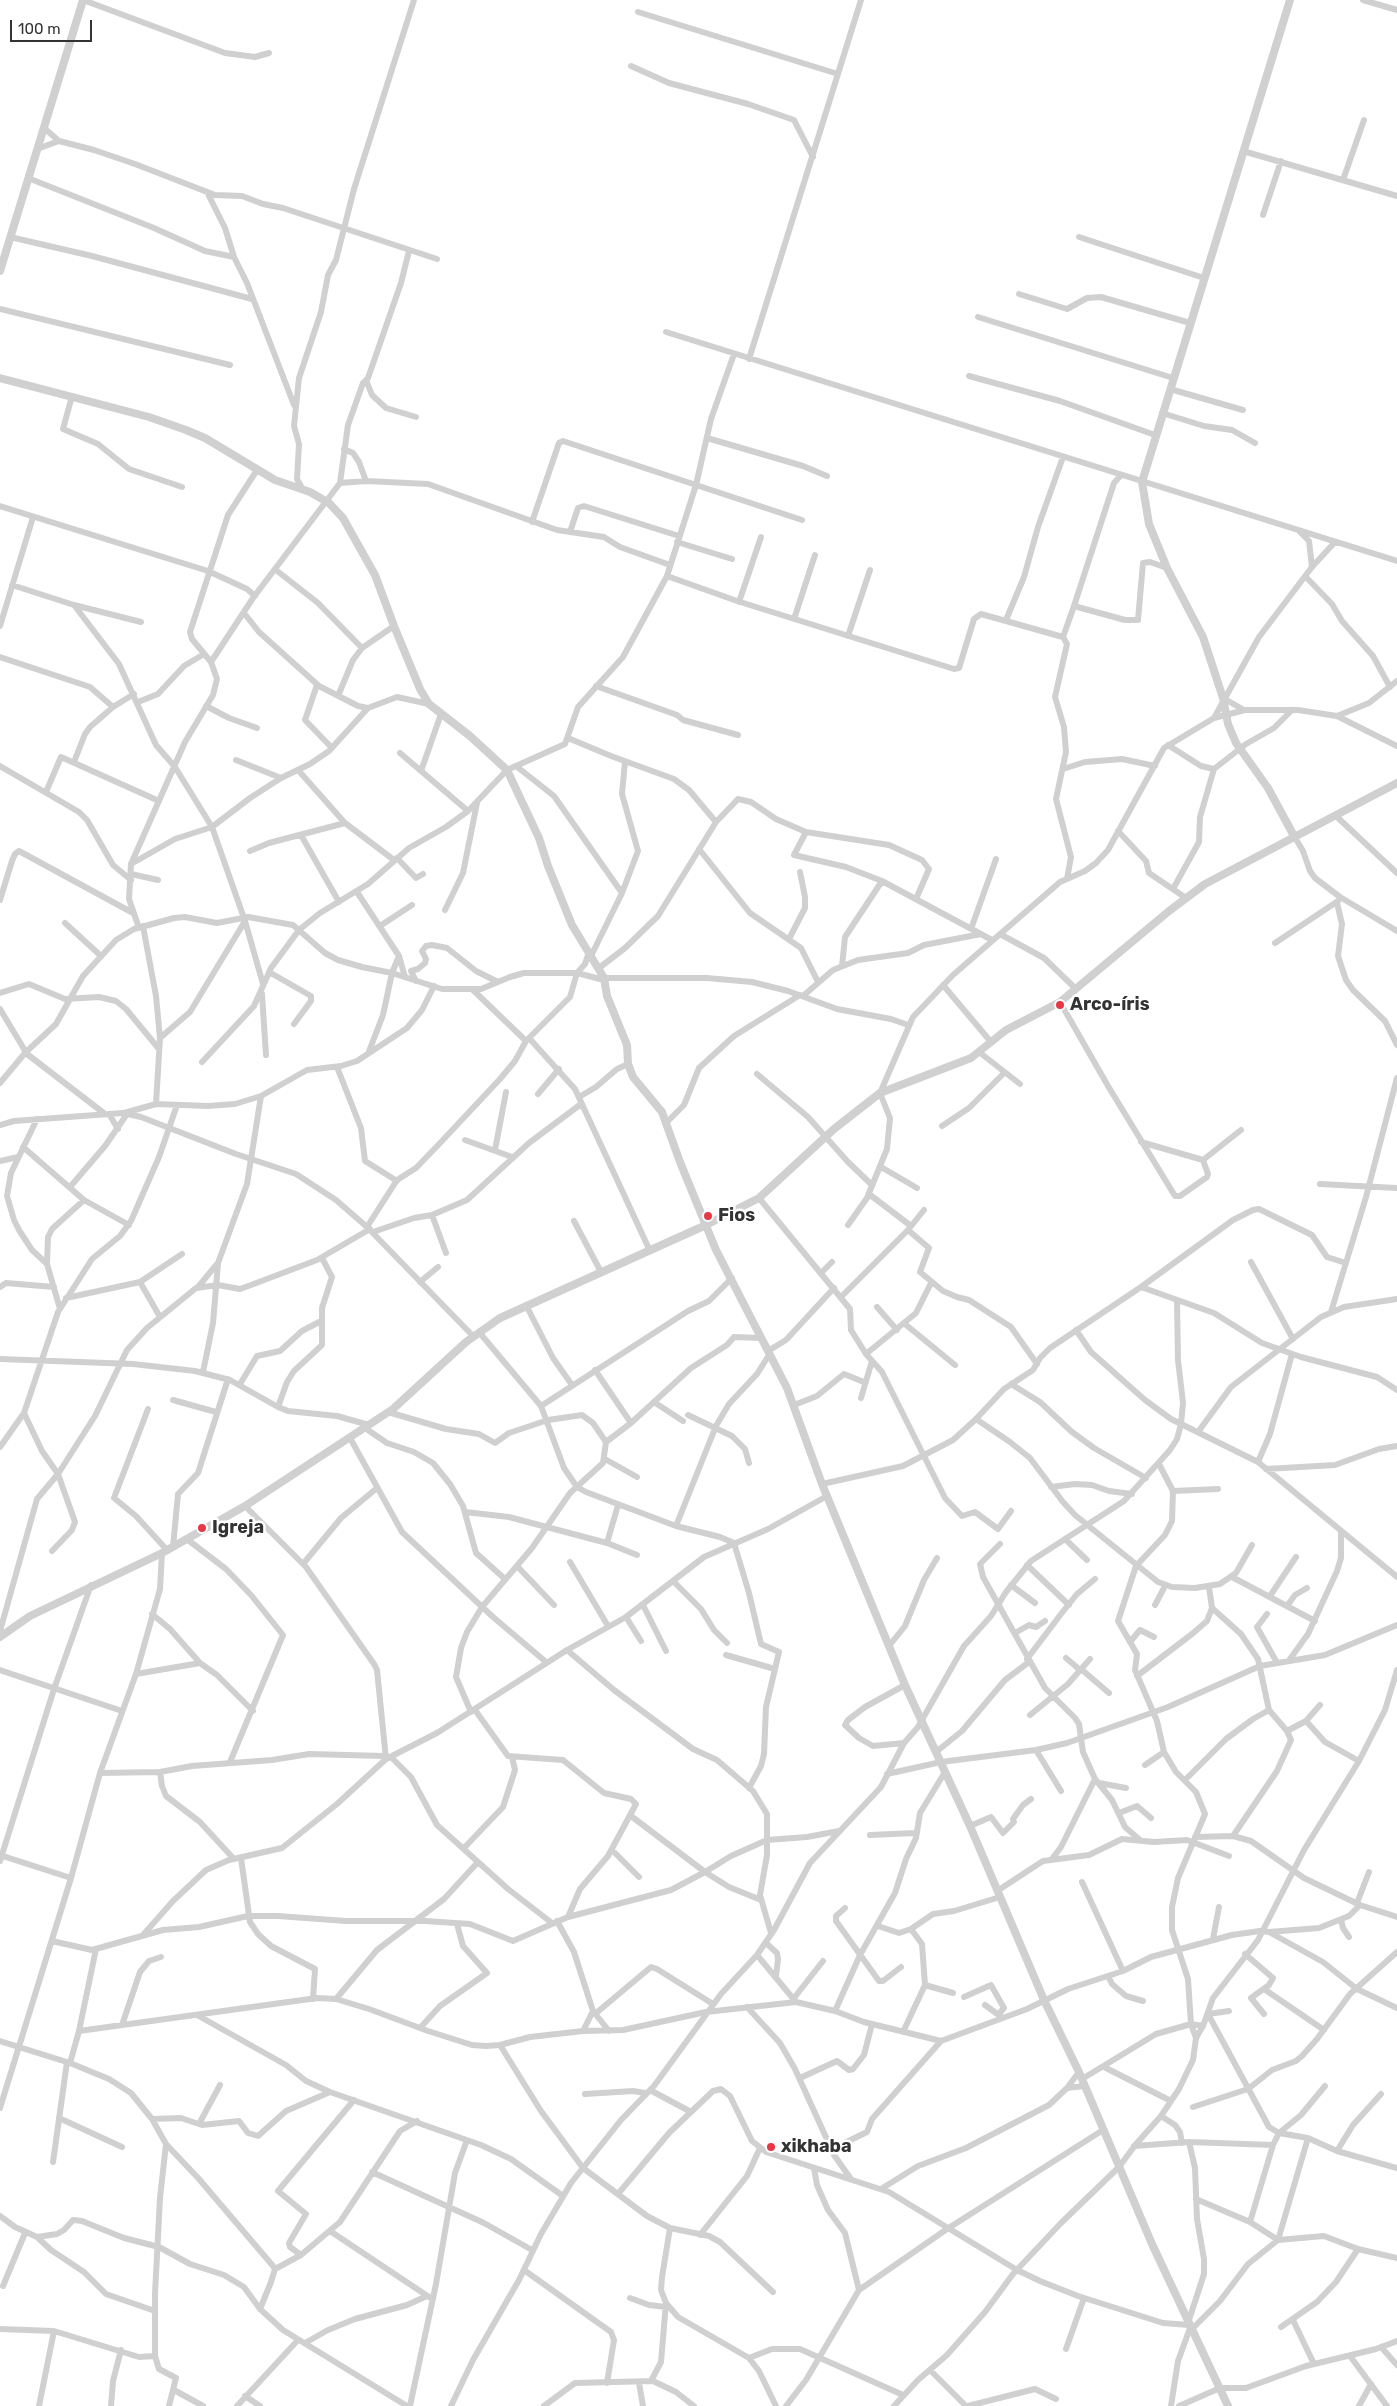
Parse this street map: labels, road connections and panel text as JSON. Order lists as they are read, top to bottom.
{
  "places": [
    "Arco-íris",
    "Fios",
    "Igreja",
    "xikhaba"
  ],
  "scale_bar": "100 m"
}
